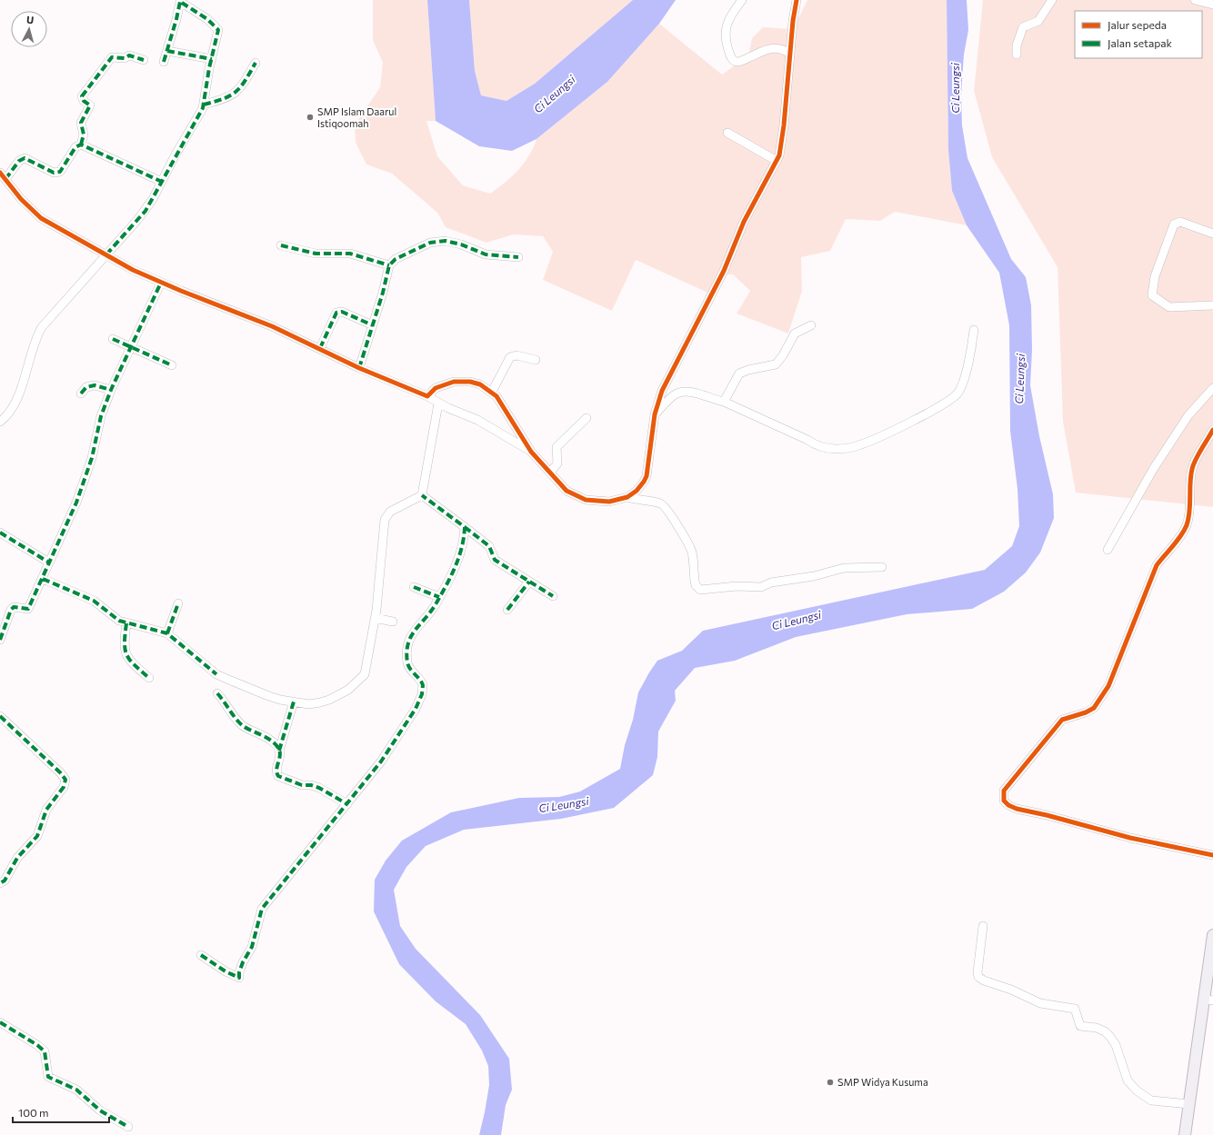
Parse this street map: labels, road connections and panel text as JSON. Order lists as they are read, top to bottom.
{
  "water": ["Ci Leungsi"],
  "places": ["SMP Islam Daarul Istiqoomah", "SMP Widya Kusuma"],
  "legend": ["Jalur sepeda", "Jalan setapak"],
  "scale_bar": "100 m",
  "north": "top"
}
